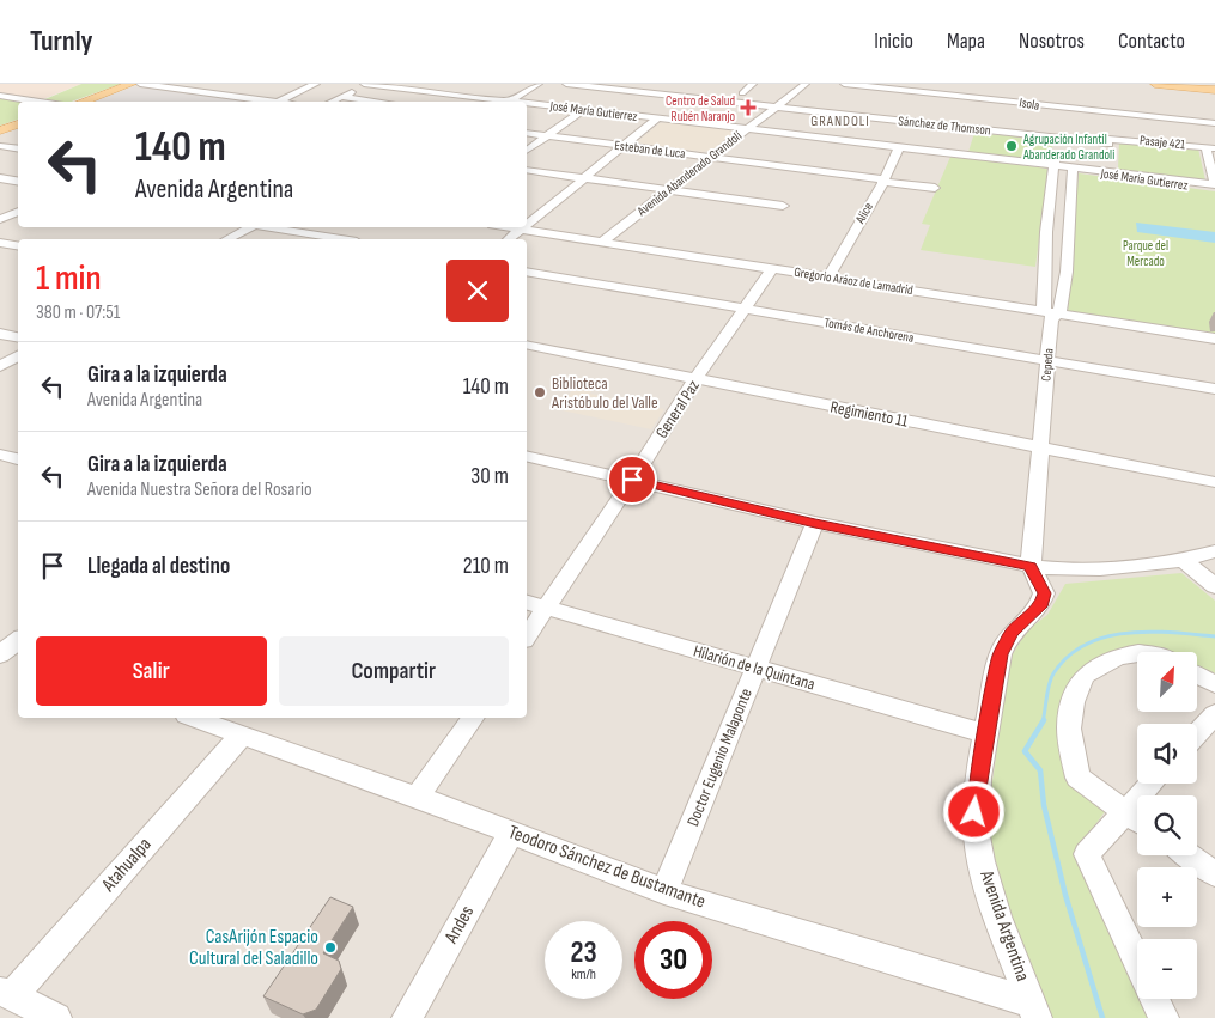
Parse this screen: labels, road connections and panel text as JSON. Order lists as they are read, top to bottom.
{
  "streets": {
    "street": [
      "Isola",
      "José María Gutierrez",
      "Sánchez de Thomson",
      "Pasaje 421",
      "Esteban de Luca",
      "Avenida Abanderado Grandoli",
      "Alice",
      "Gregorio Aráoz de Lamadrid",
      "Tomás de Anchorena",
      "Cepeda",
      "General Paz",
      "Regimiento 11",
      "Hilarión de la Quintana",
      "Doctor Eugenio Malaponte",
      "Atahualpa",
      "Teodoro Sánchez de Bustamante",
      "Andes",
      "Avenida Argentina"
    ]
  },
  "crossings": [
    ["Isola", "José María Gutierrez"],
    ["Isola", "Sánchez de Thomson"],
    ["Isola", "Pasaje 421"],
    ["Isola", "Cepeda"],
    ["José María Gutierrez", "Sánchez de Thomson"],
    ["José María Gutierrez", "Pasaje 421"],
    ["José María Gutierrez", "Avenida Abanderado Grandoli"],
    ["José María Gutierrez", "Alice"],
    ["José María Gutierrez", "Cepeda"],
    ["Sánchez de Thomson", "Pasaje 421"],
    ["Sánchez de Thomson", "Avenida Abanderado Grandoli"],
    ["Sánchez de Thomson", "Alice"],
    ["Sánchez de Thomson", "Cepeda"],
    ["Esteban de Luca", "Avenida Abanderado Grandoli"],
    ["Esteban de Luca", "Alice"],
    ["Avenida Abanderado Grandoli", "Gregorio Aráoz de Lamadrid"],
    ["Alice", "Gregorio Aráoz de Lamadrid"],
    ["Gregorio Aráoz de Lamadrid", "Cepeda"],
    ["Gregorio Aráoz de Lamadrid", "General Paz"],
    ["Tomás de Anchorena", "Cepeda"],
    ["Tomás de Anchorena", "General Paz"],
    ["Cepeda", "Regimiento 11"],
    ["Cepeda", "Avenida Argentina"],
    ["General Paz", "Regimiento 11"],
    ["General Paz", "Hilarión de la Quintana"],
    ["Hilarión de la Quintana", "Doctor Eugenio Malaponte"],
    ["Hilarión de la Quintana", "Avenida Argentina"],
    ["Doctor Eugenio Malaponte", "Teodoro Sánchez de Bustamante"],
    ["Atahualpa", "Teodoro Sánchez de Bustamante"],
    ["Teodoro Sánchez de Bustamante", "Andes"],
    ["Teodoro Sánchez de Bustamante", "Avenida Argentina"]
  ],
  "districts": ["GRANDOLI"],
  "parks": ["Parque del Mercado"],
  "places": {
    "health": ["Centro de Salud Rubén Naranjo"],
    "other": ["Agrupación Infantil Abanderado Grandoli", "Biblioteca Aristóbulo del Valle", "CasArijón Espacio Cultural del Saladillo"]
  },
  "north": "top right",
  "page": {
    "header": "Turnly",
    "nav": [
      "Inicio",
      "Mapa",
      "Nosotros",
      "Contacto"
    ],
    "turn": ["140 m", "Avenida Argentina"],
    "heading": ["1 min", "380 m · 07:51"],
    "list": [
      {
        "name": "Gira a la izquierda",
        "note": "Avenida Argentina",
        "value": "140 m"
      },
      {
        "name": "Gira a la izquierda",
        "note": "Avenida Nuestra Señora del Rosario",
        "value": "30 m"
      },
      {
        "name": "Llegada al destino",
        "value": "210 m"
      }
    ],
    "buttons": ["Salir", "Compartir"],
    "map_buttons": ["+", "−"],
    "speed": "23 km/h",
    "limit": "30"
  }
}
